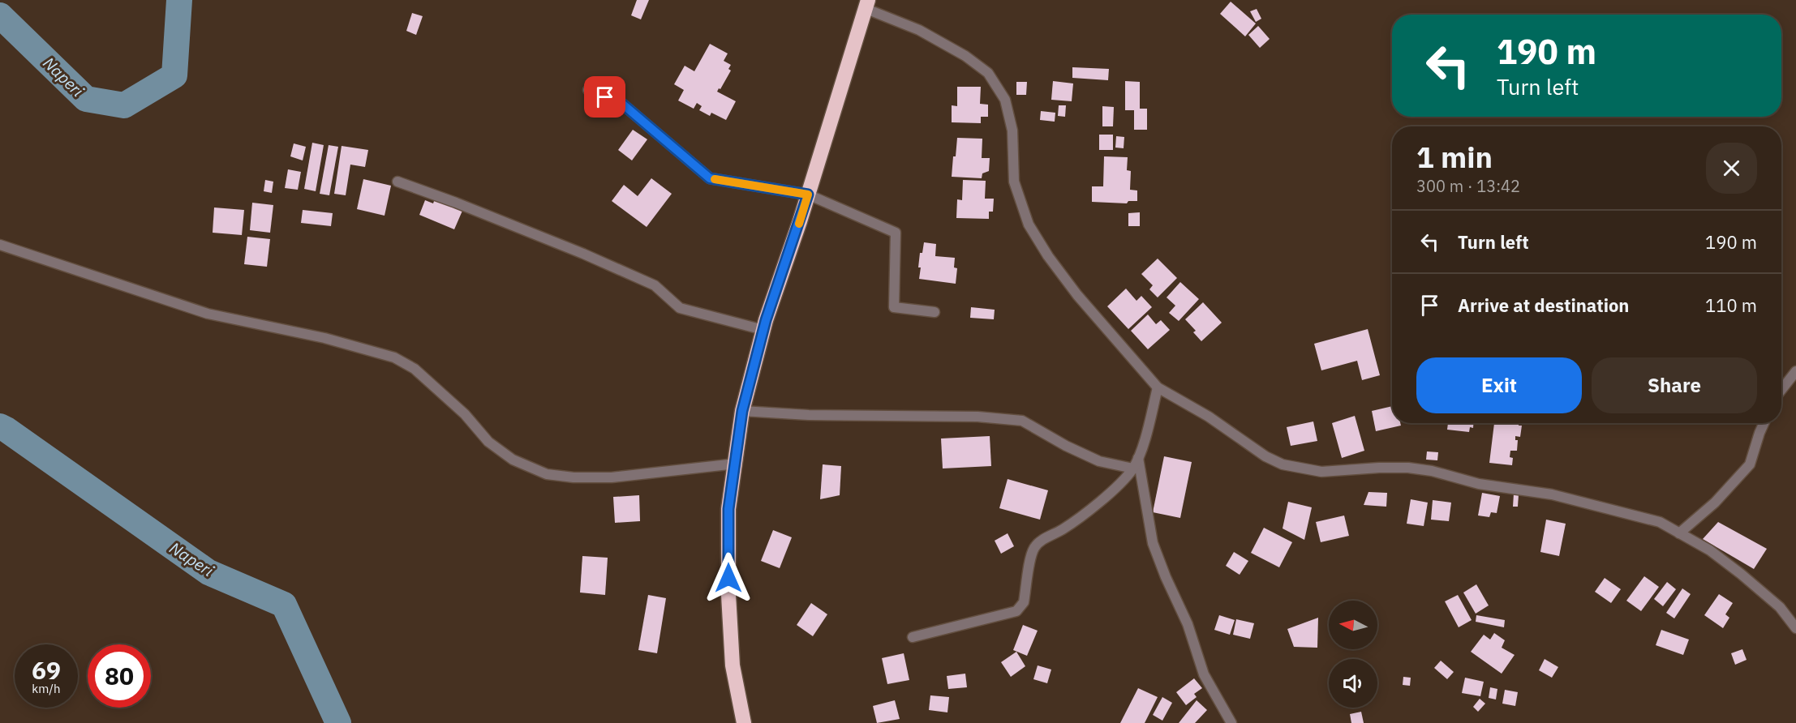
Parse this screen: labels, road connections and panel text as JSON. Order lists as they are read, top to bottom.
{
  "water": ["Naperi"],
  "north": "left",
  "page": {
    "turn": ["190 m", "Turn left"],
    "heading": ["1 min", "300 m · 13:42"],
    "list": [
      {
        "name": "Turn left",
        "value": "190 m"
      },
      {
        "name": "Arrive at destination",
        "value": "110 m"
      }
    ],
    "buttons": ["Exit", "Share"],
    "speed": "69 km/h",
    "limit": "80"
  }
}
